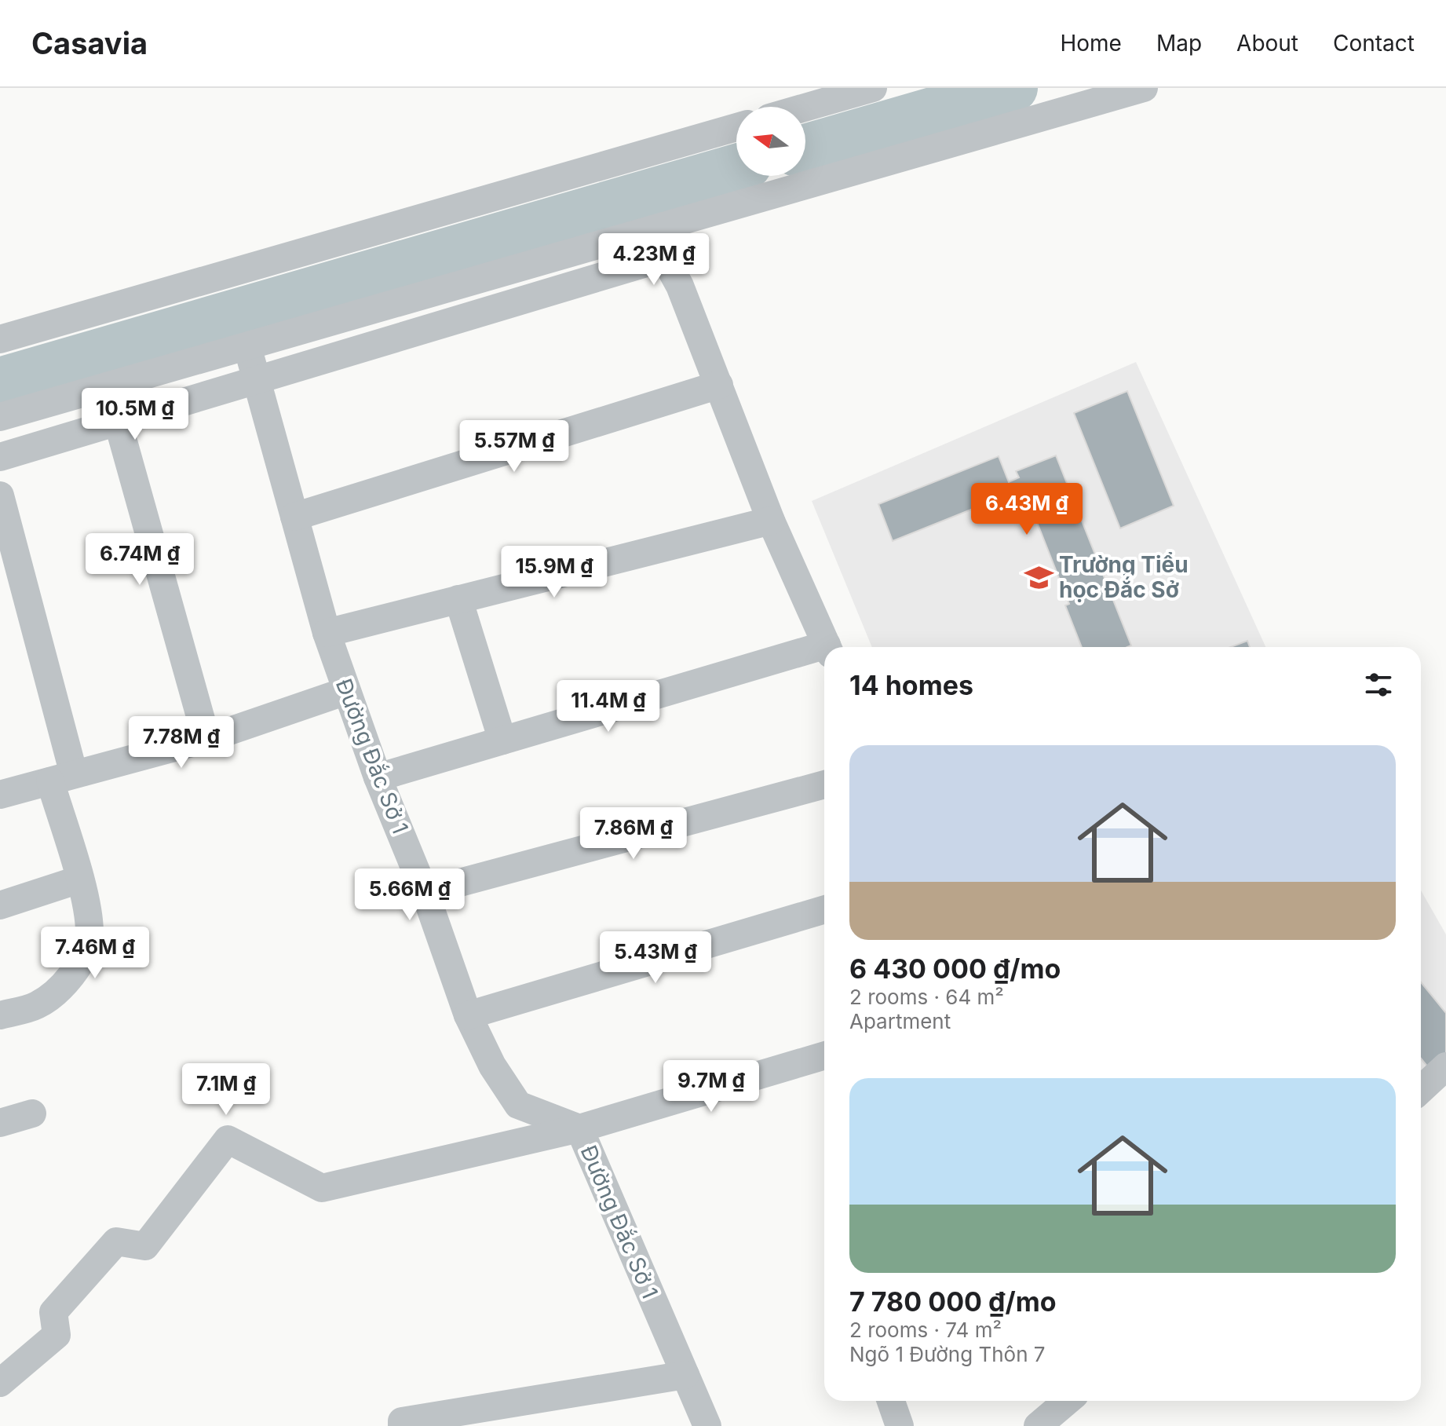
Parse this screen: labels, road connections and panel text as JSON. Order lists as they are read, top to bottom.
{
  "streets": {
    "street": ["Đường Đắc Sở 1"]
  },
  "places": {
    "school or university": ["Trường Tiểu học Đắc Sở"]
  },
  "north": "left",
  "page": {
    "header": "Casavia",
    "nav": [
      "Home",
      "Map",
      "About",
      "Contact"
    ],
    "price": [
      "4.23M ₫",
      "10.5M ₫",
      "5.57M ₫",
      "6.43M ₫",
      "6.74M ₫",
      "15.9M ₫",
      "11.4M ₫",
      "7.78M ₫",
      "7.86M ₫",
      "5.66M ₫",
      "7.46M ₫",
      "5.43M ₫",
      "9.7M ₫",
      "7.1M ₫"
    ],
    "heading": "14 homes",
    "list": [
      {
        "name": "6 430 000 ₫/mo",
        "note": "2 rooms · 64 m² · Apartment"
      },
      {
        "name": "7 780 000 ₫/mo",
        "note": "2 rooms · 74 m² · Ngõ 1 Đường Thôn 7"
      }
    ]
  }
}
